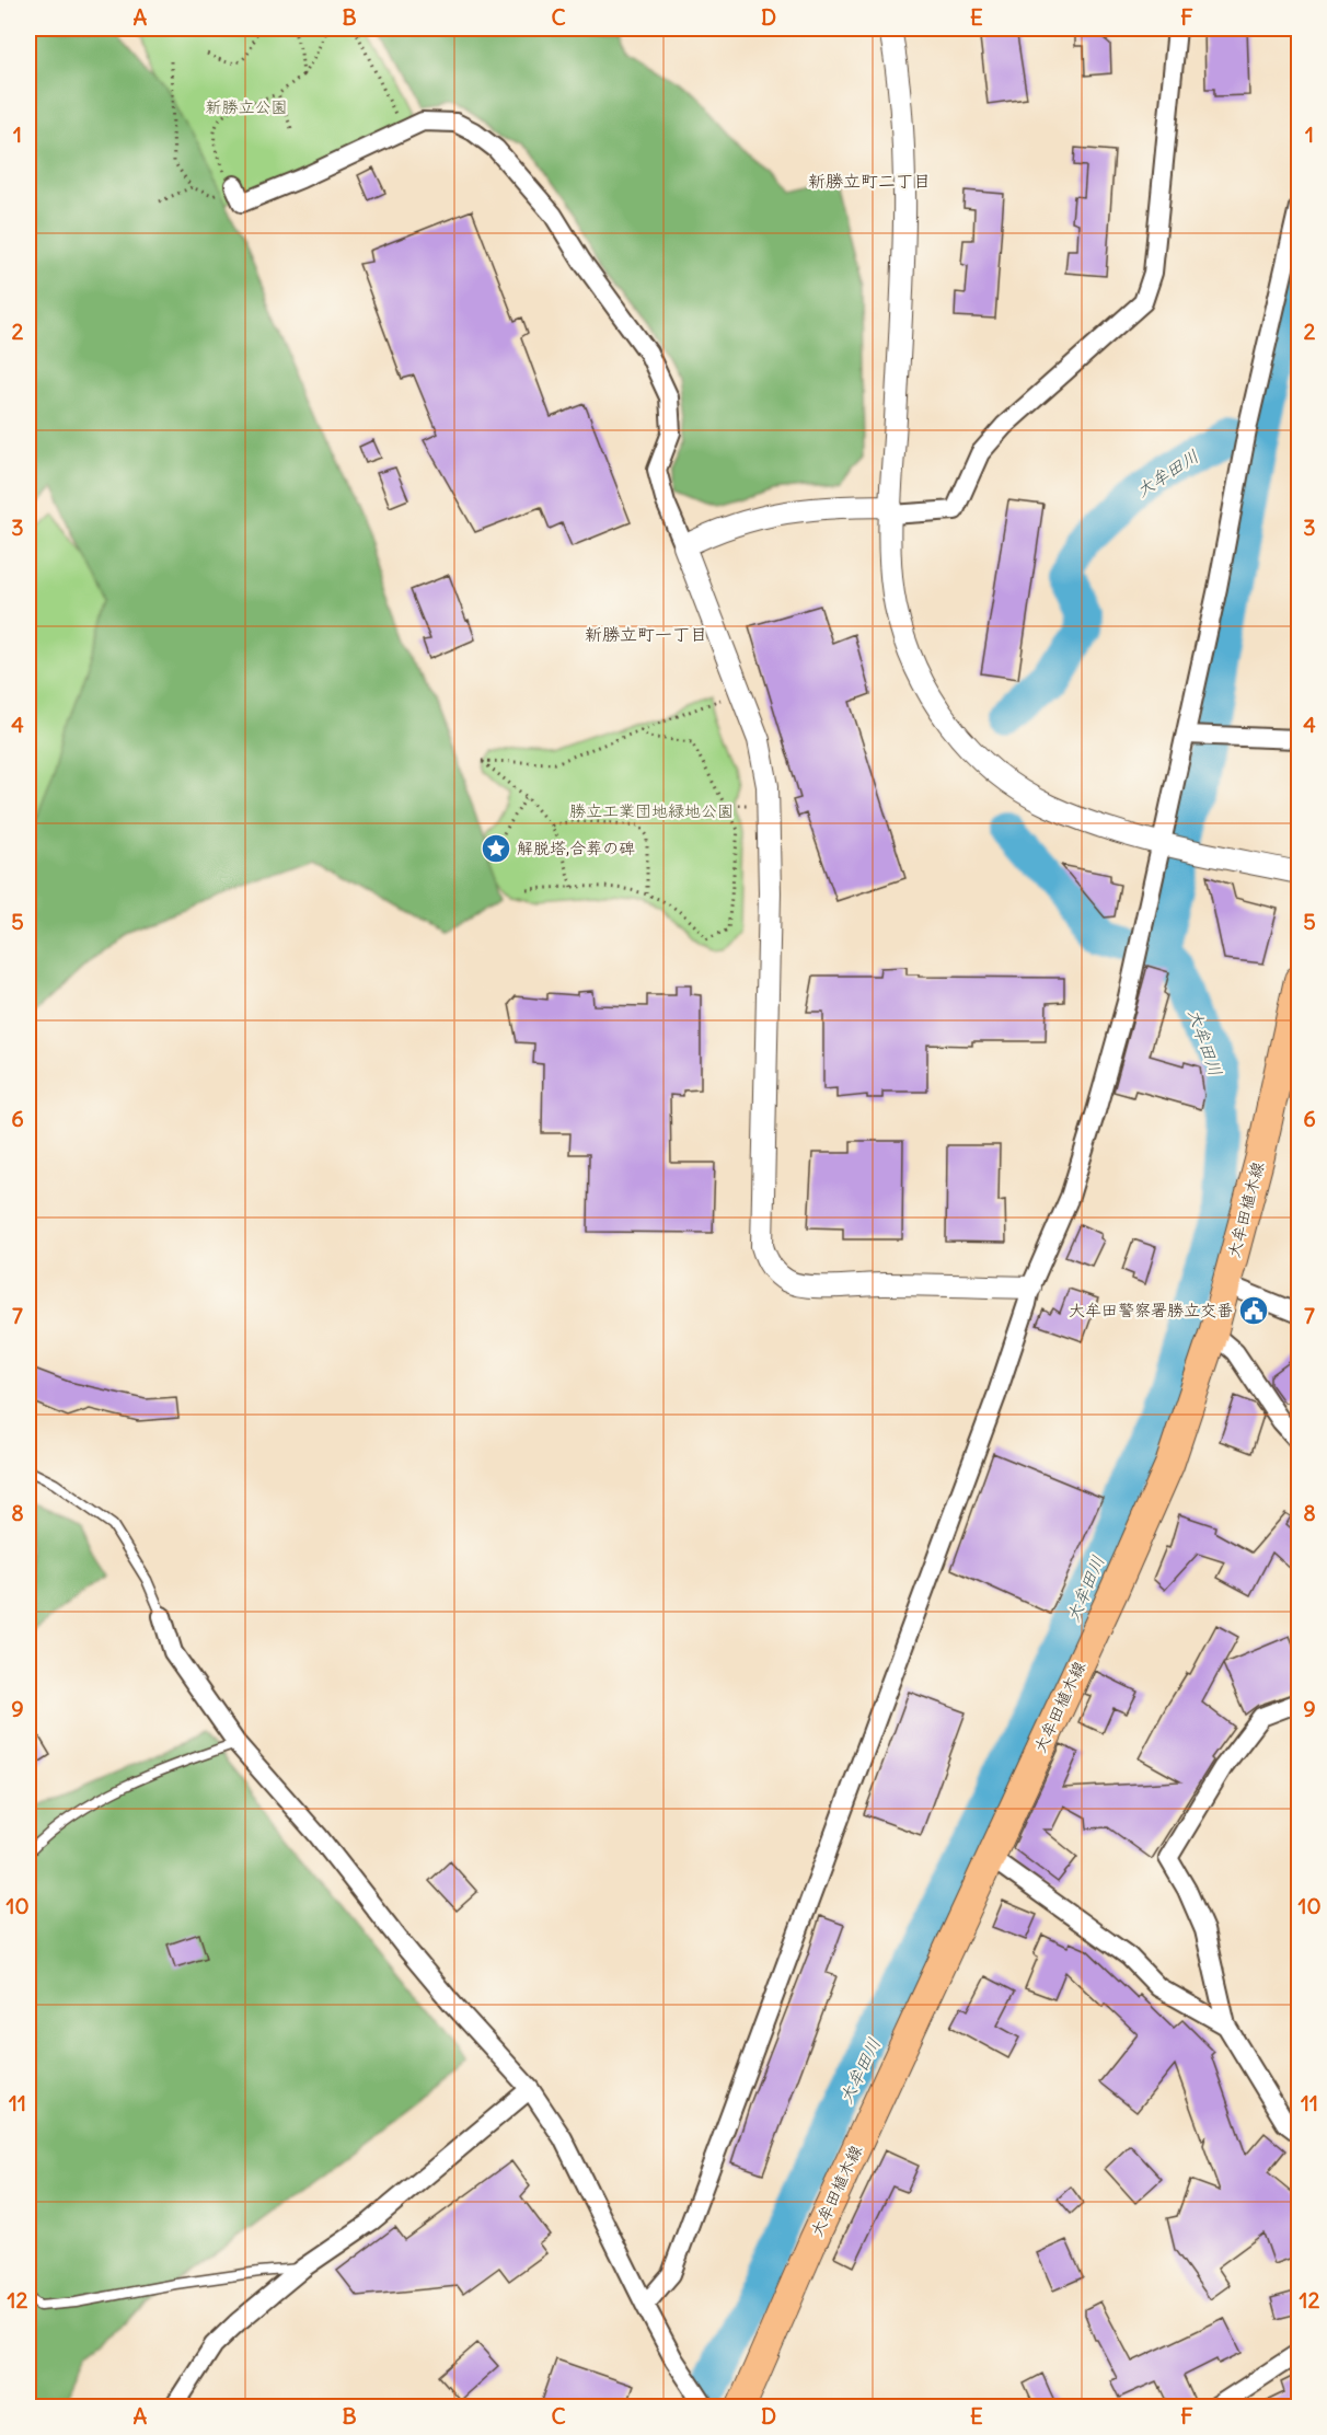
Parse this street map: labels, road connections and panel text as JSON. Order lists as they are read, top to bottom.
{
  "streets": {
    "main road": ["大牟田植木線"]
  },
  "districts": ["新勝立町二丁目", "新勝立町一丁目"],
  "water": ["大牟田川"],
  "parks": ["新勝立公園", "勝立工業団地緑地公園"],
  "places": {
    "place": ["解脱塔,合葬の碑"],
    "public building": ["大牟田警察署勝立交番"]
  },
  "grid": {
    "columns": [
      "A",
      "B",
      "C",
      "D",
      "E",
      "F"
    ],
    "rows": [
      "1",
      "2",
      "3",
      "4",
      "5",
      "6",
      "7",
      "8",
      "9",
      "10",
      "11",
      "12"
    ]
  }
}
